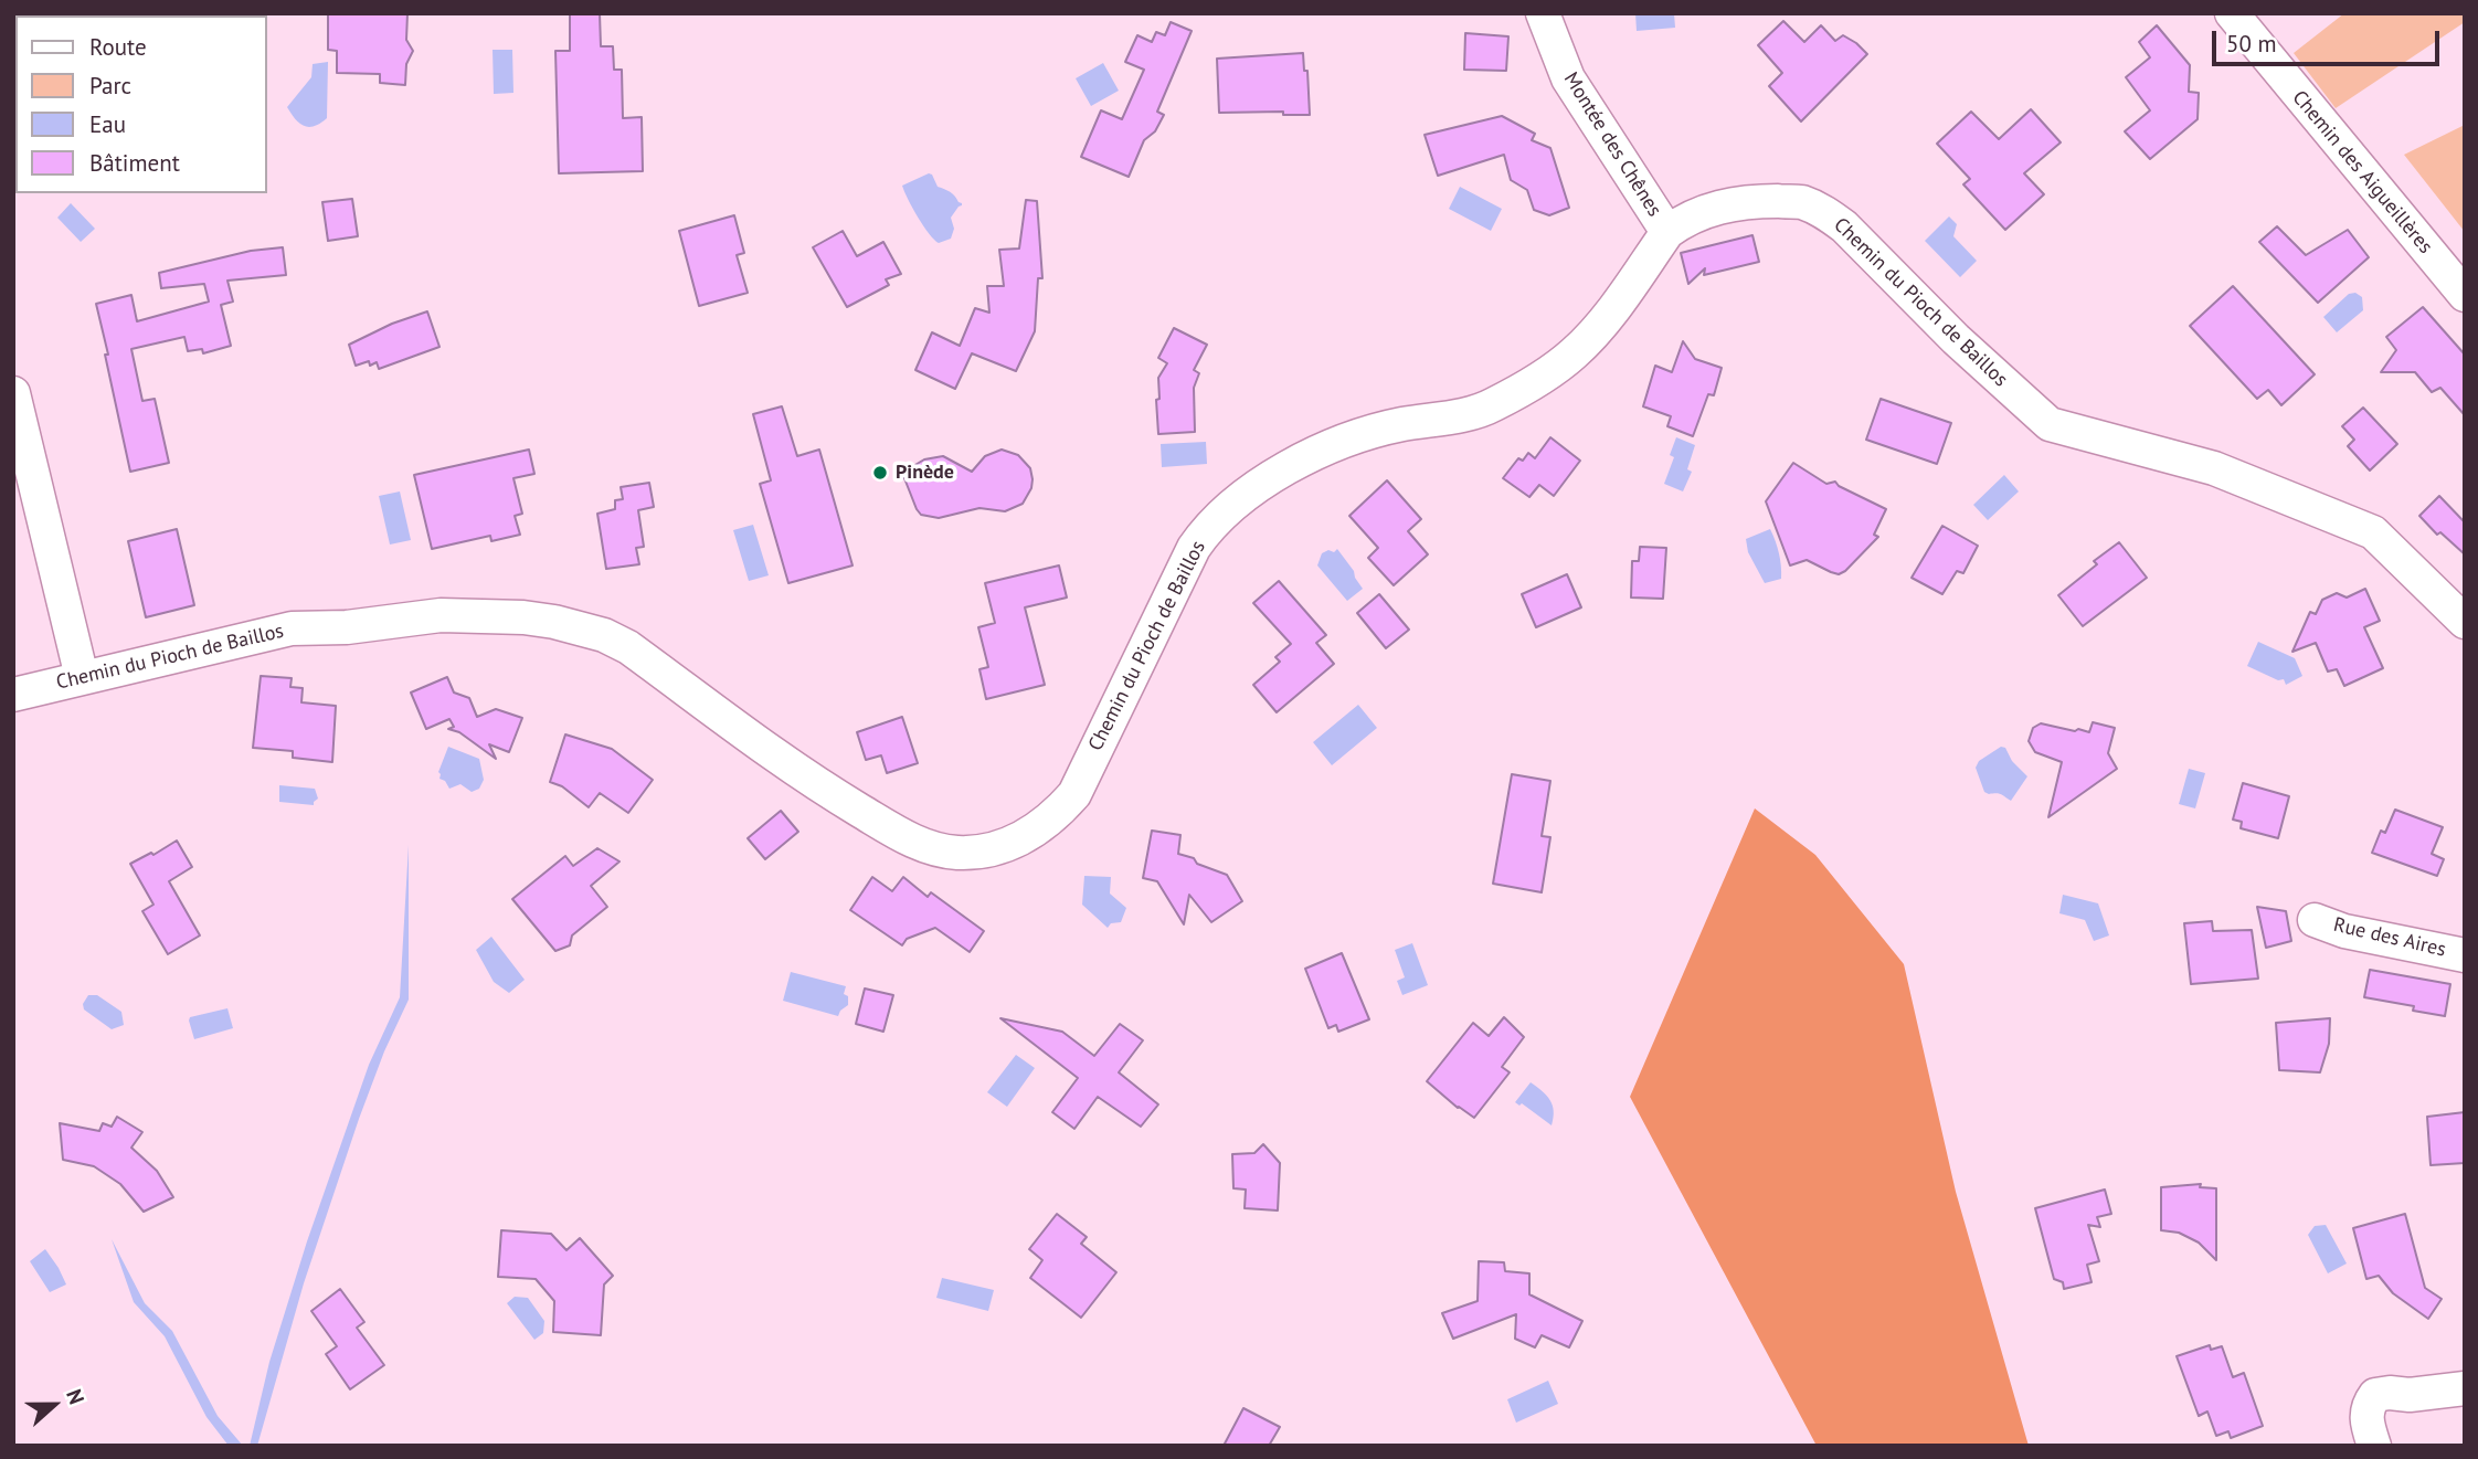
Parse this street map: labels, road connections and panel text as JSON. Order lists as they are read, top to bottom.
{
  "streets": {
    "street": [
      "Montée des Chênes",
      "Chemin des Aigueillères",
      "Chemin du Pioch de Baillos",
      "Rue des Aires"
    ]
  },
  "crossings": [
    ["Montée des Chênes", "Chemin du Pioch de Baillos"]
  ],
  "places": ["Pinède"],
  "legend": [
    "Route",
    "Parc",
    "Eau",
    "Bâtiment"
  ],
  "scale_bar": "50 m",
  "north": "right"
}
